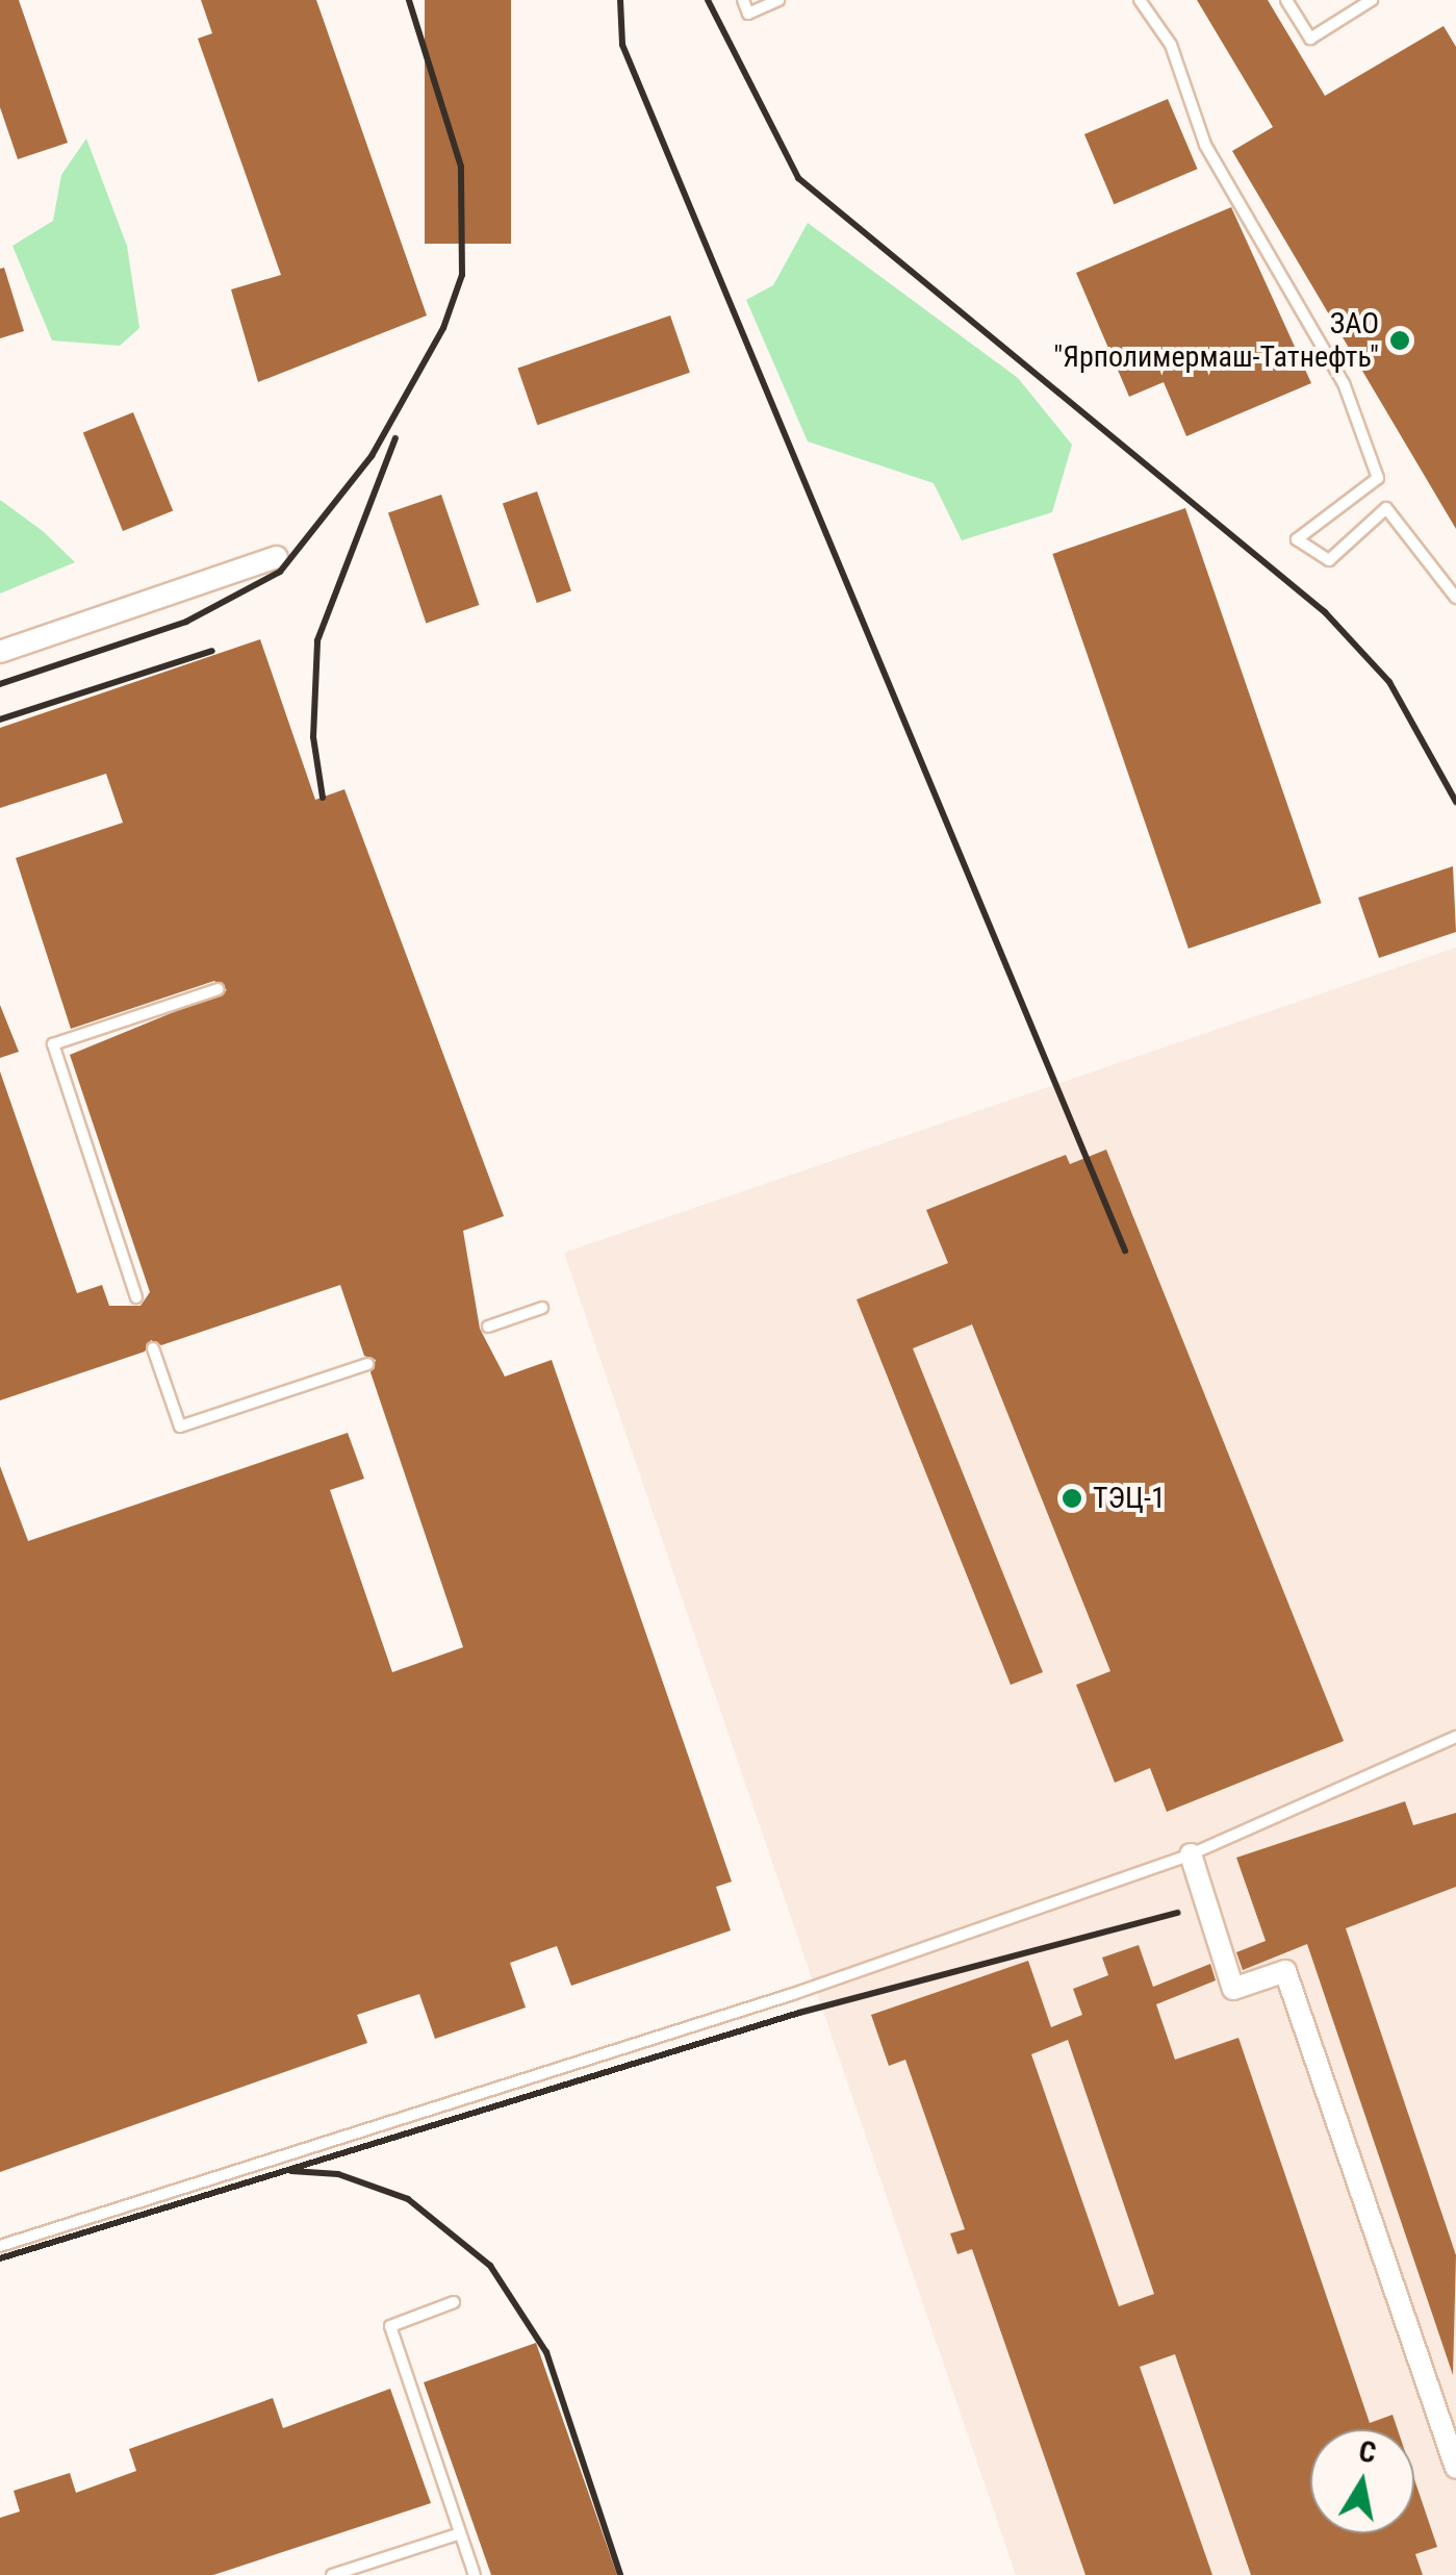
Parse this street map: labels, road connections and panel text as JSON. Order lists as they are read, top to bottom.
{
  "places": ["ЗАО \"Ярполимермаш-Татнефть\"", "ТЭЦ-1"],
  "north": "top"
}
